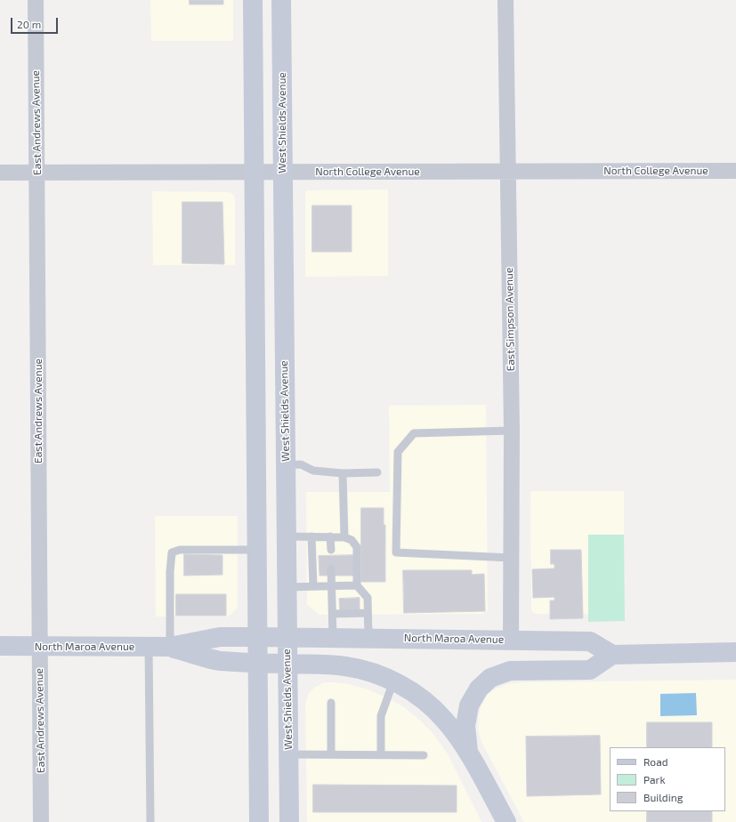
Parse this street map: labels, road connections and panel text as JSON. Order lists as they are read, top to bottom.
{
  "streets": {
    "main road": ["West Shields Avenue", "North Maroa Avenue"],
    "street": ["East Andrews Avenue", "North College Avenue", "East Simpson Avenue"]
  },
  "crossings": [
    ["East Andrews Avenue", "North College Avenue"],
    ["East Andrews Avenue", "North Maroa Avenue"],
    ["West Shields Avenue", "North College Avenue"],
    ["West Shields Avenue", "North Maroa Avenue"],
    ["North College Avenue", "East Simpson Avenue"],
    ["East Simpson Avenue", "North Maroa Avenue"]
  ],
  "legend": ["Road", "Park", "Building"],
  "scale_bar": "20 m"
}
